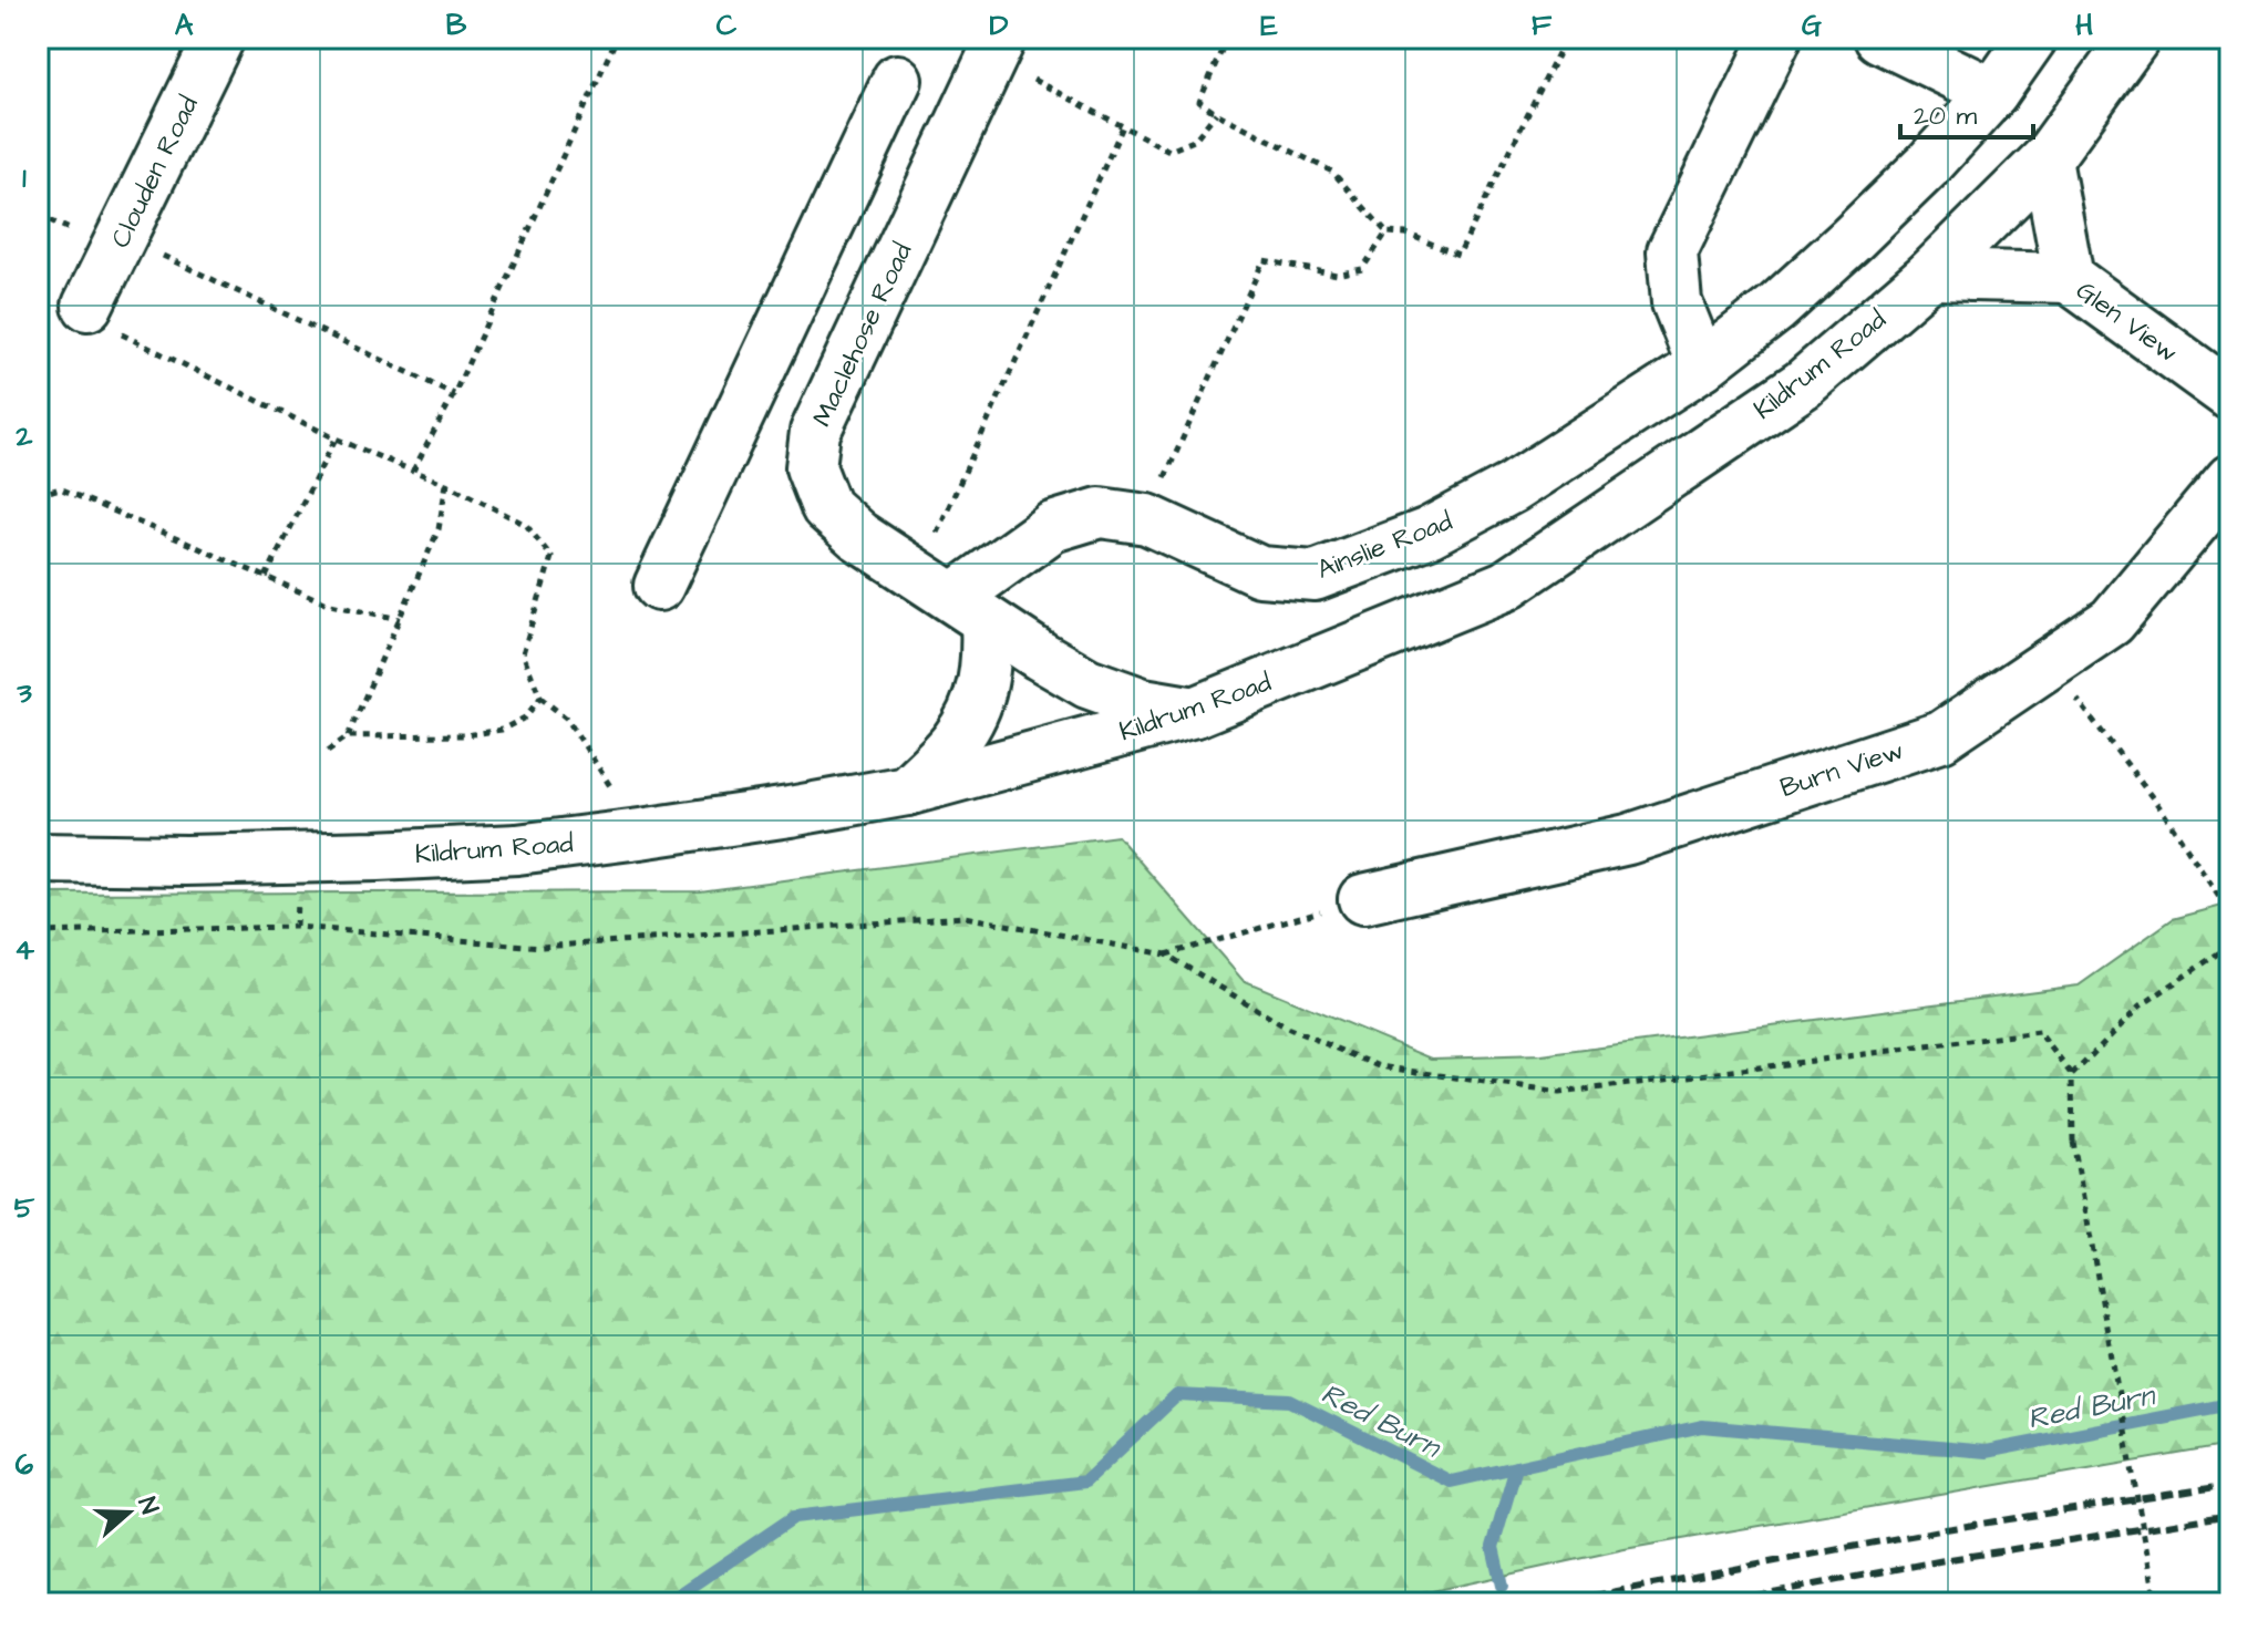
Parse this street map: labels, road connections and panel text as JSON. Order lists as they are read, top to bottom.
{
  "streets": {
    "street": [
      "Clouden Road",
      "Glen View",
      "Maclehose Road",
      "Kildrum Road",
      "Ainslie Road",
      "Burn View"
    ]
  },
  "crossings": [
    ["Glen View", "Kildrum Road"],
    ["Maclehose Road", "Kildrum Road"],
    ["Maclehose Road", "Ainslie Road"]
  ],
  "water": ["Red Burn"],
  "scale_bar": "20 m",
  "north": "right",
  "grid": {
    "columns": [
      "A",
      "B",
      "C",
      "D",
      "E",
      "F",
      "G",
      "H"
    ],
    "rows": [
      "1",
      "2",
      "3",
      "4",
      "5",
      "6"
    ]
  }
}
